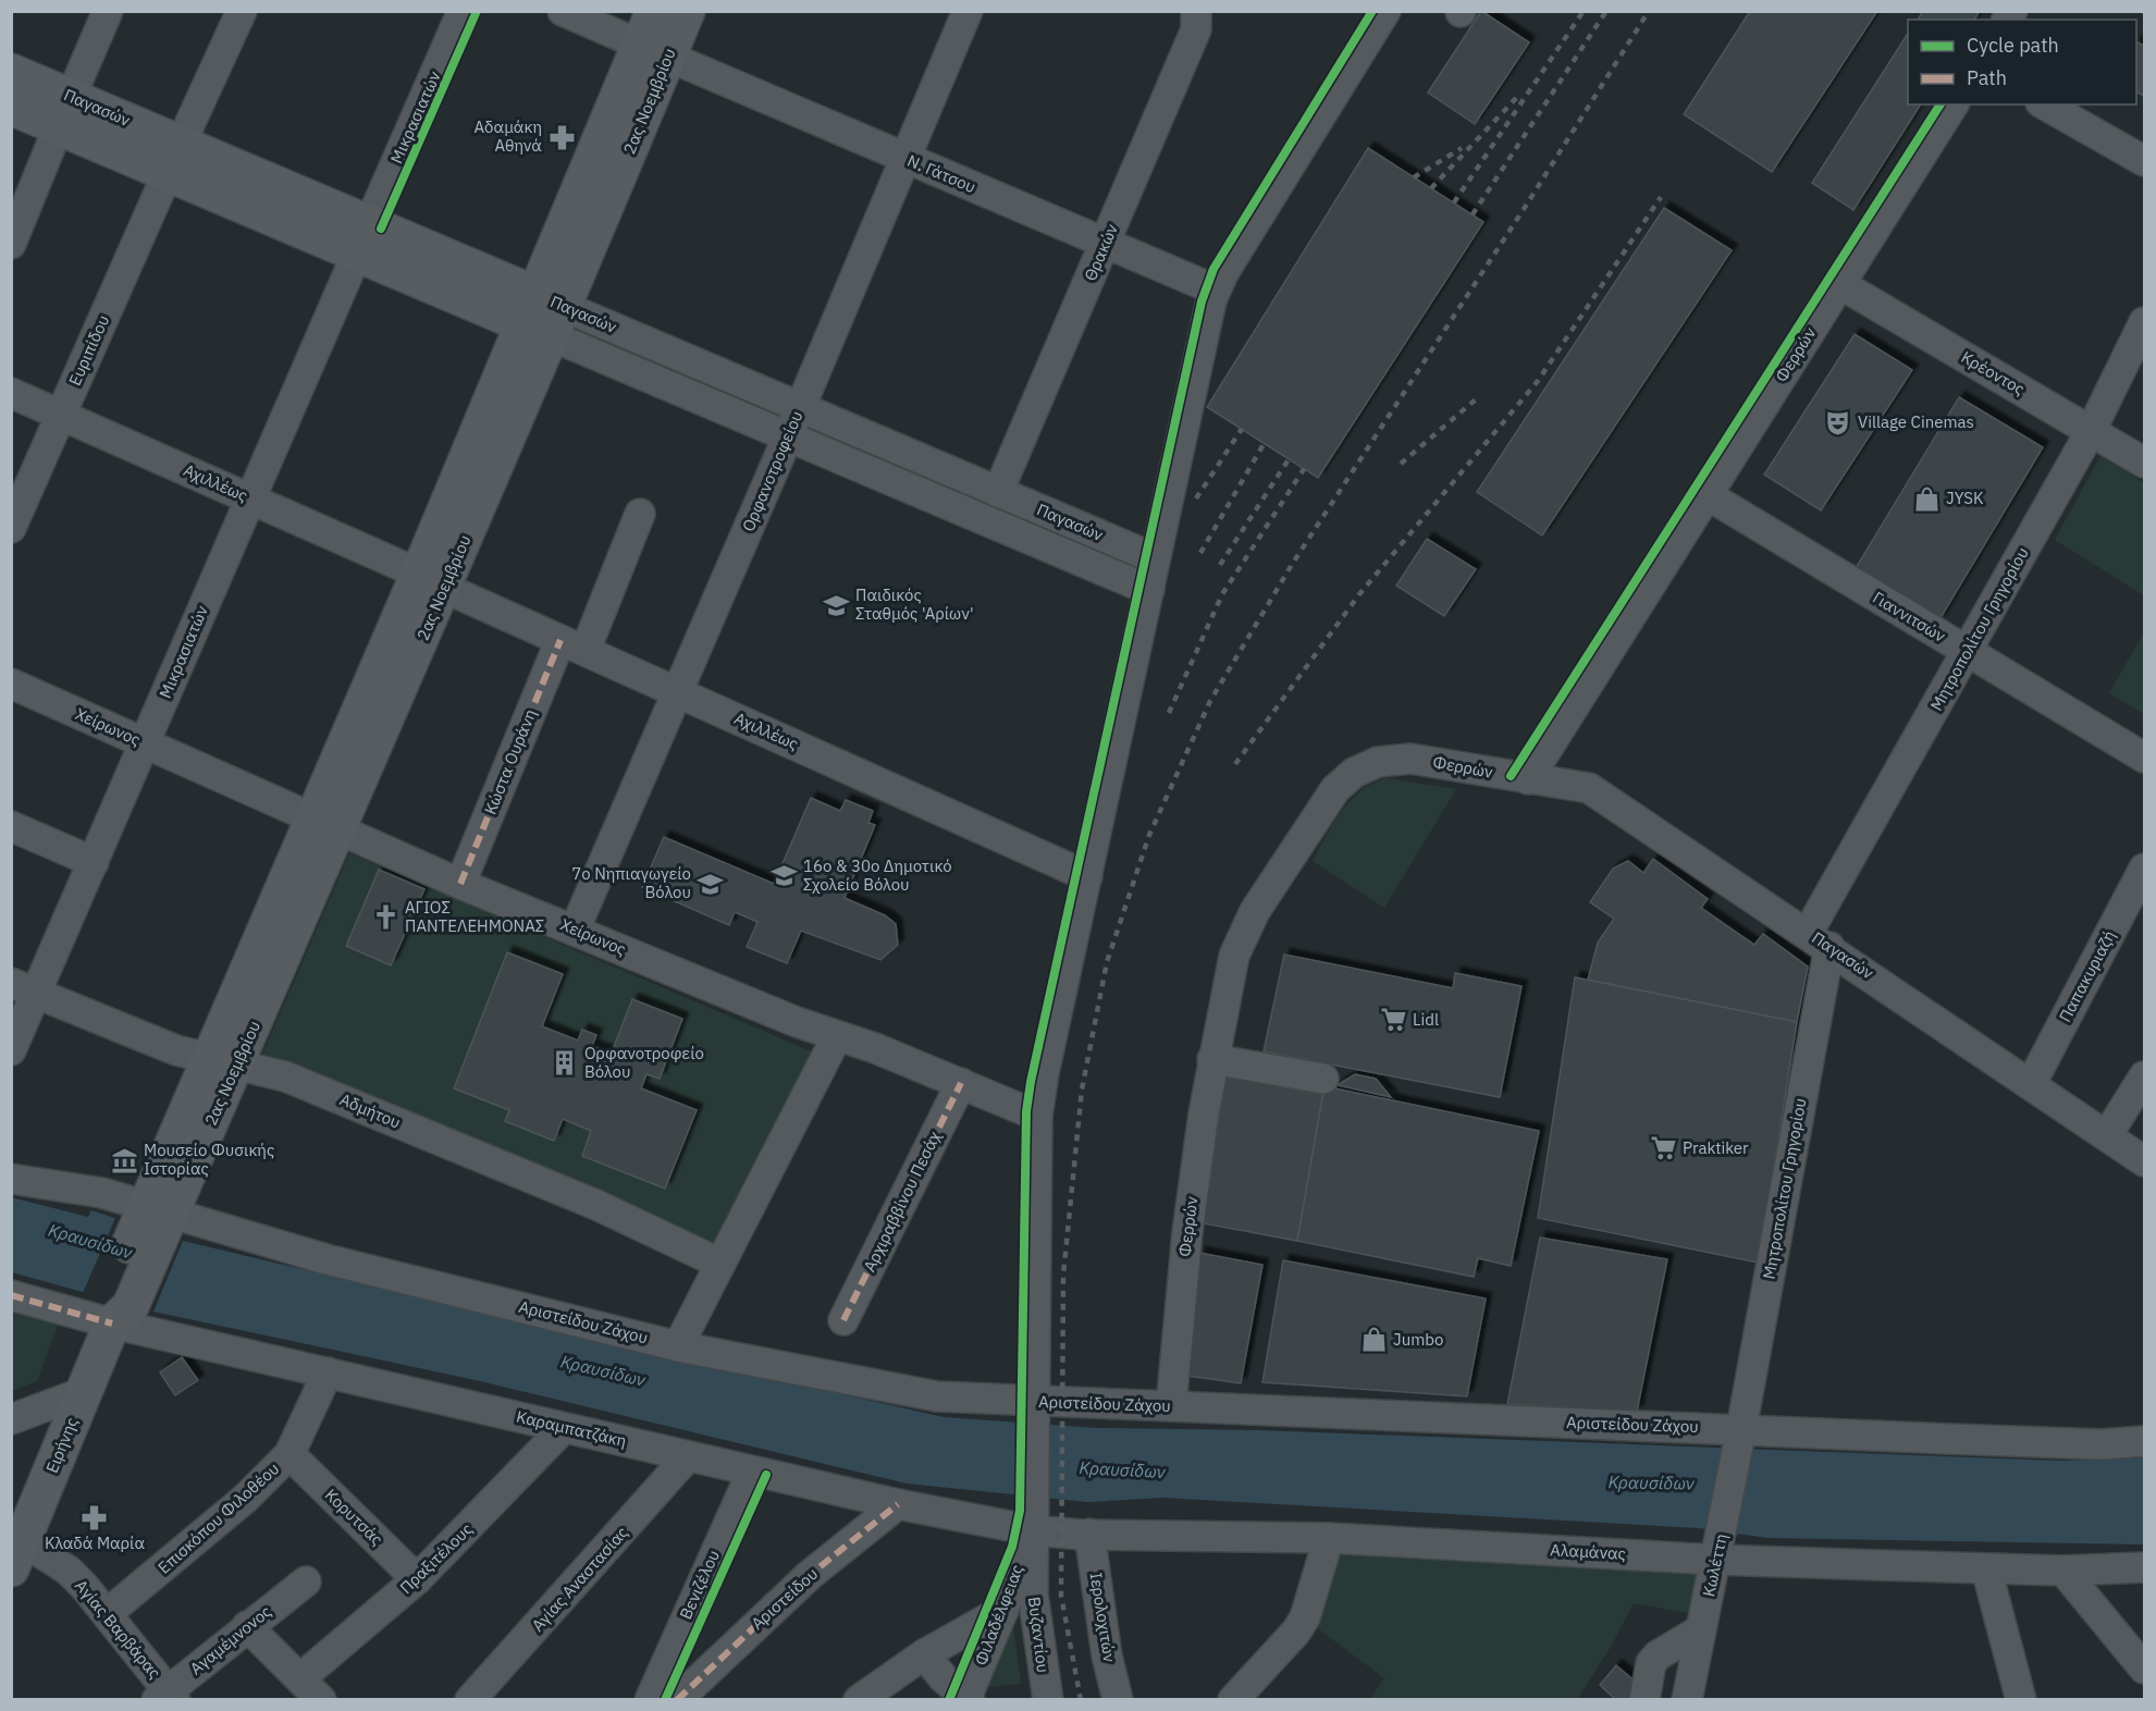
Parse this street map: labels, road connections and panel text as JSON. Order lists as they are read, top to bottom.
{
  "streets": {
    "main road": ["2ας Νοεμβρίου", "Παγασών", "Ειρήνης"],
    "street": [
      "Μικρασιατών",
      "Ν. Γάτσου",
      "Θρακών",
      "Ευριπίδου",
      "Φερρών",
      "Κρέοντος",
      "Ορφανοτροφείου",
      "Αχιλλέως",
      "Γιαννιτσών",
      "Μητροπολίτου Γρηγορίου",
      "Χείρωνος",
      "Κώστα Ουράνη",
      "Παπακυριαζή",
      "Αδμήτου",
      "Αρχιραββίνου Πεσάχ",
      "Αριστείδου Ζάχου",
      "Καραμπατζάκη",
      "Κορυτσάς",
      "Επισκόπου Φιλοθέου",
      "Αλαμάνας",
      "Πραξιτέλους",
      "Κωλέττη",
      "Αγίας Αναστασίας",
      "Βενιζέλου",
      "Αριστείδου",
      "Φιλαδέλφειας",
      "Ιερολοχιτών",
      "Αγίας Βαρβάρας",
      "Βυζαντίου",
      "Αγαμέμνονος"
    ]
  },
  "crossings": [
    ["2ας Νοεμβρίου", "Παγασών"],
    ["2ας Νοεμβρίου", "Ν. Γάτσου"],
    ["2ας Νοεμβρίου", "Αχιλλέως"],
    ["2ας Νοεμβρίου", "Χείρωνος"],
    ["2ας Νοεμβρίου", "Αδμήτου"],
    ["2ας Νοεμβρίου", "Αριστείδου Ζάχου"],
    ["2ας Νοεμβρίου", "Καραμπατζάκη"],
    ["2ας Νοεμβρίου", "Ειρήνης"],
    ["Παγασών", "Μικρασιατών"],
    ["Παγασών", "Θρακών"],
    ["Παγασών", "Ευριπίδου"],
    ["Παγασών", "Φερρών"],
    ["Παγασών", "Ορφανοτροφείου"],
    ["Παγασών", "Μητροπολίτου Γρηγορίου"],
    ["Παγασών", "Παπακυριαζή"],
    ["Παγασών", "Βυζαντίου"],
    ["Μικρασιατών", "Αχιλλέως"],
    ["Μικρασιατών", "Χείρωνος"],
    ["Μικρασιατών", "Αδμήτου"],
    ["Ν. Γάτσου", "Θρακών"],
    ["Ν. Γάτσου", "Ορφανοτροφείου"],
    ["Ν. Γάτσου", "Βυζαντίου"],
    ["Ευριπίδου", "Αχιλλέως"],
    ["Φερρών", "Κρέοντος"],
    ["Φερρών", "Γιαννιτσών"],
    ["Φερρών", "Αριστείδου Ζάχου"],
    ["Κρέοντος", "Μητροπολίτου Γρηγορίου"],
    ["Ορφανοτροφείου", "Αχιλλέως"],
    ["Ορφανοτροφείου", "Χείρωνος"],
    ["Αχιλλέως", "Κώστα Ουράνη"],
    ["Αχιλλέως", "Βυζαντίου"],
    ["Γιαννιτσών", "Μητροπολίτου Γρηγορίου"],
    ["Μητροπολίτου Γρηγορίου", "Αριστείδου Ζάχου"],
    ["Μητροπολίτου Γρηγορίου", "Κωλέττη"],
    ["Χείρωνος", "Κώστα Ουράνη"],
    ["Χείρωνος", "Αρχιραββίνου Πεσάχ"],
    ["Χείρωνος", "Βυζαντίου"],
    ["Αριστείδου Ζάχου", "Κωλέττη"],
    ["Αριστείδου Ζάχου", "Βυζαντίου"],
    ["Καραμπατζάκη", "Ειρήνης"],
    ["Καραμπατζάκη", "Επισκόπου Φιλοθέου"],
    ["Καραμπατζάκη", "Αλαμάνας"],
    ["Καραμπατζάκη", "Πραξιτέλους"],
    ["Καραμπατζάκη", "Αγίας Αναστασίας"],
    ["Καραμπατζάκη", "Βενιζέλου"],
    ["Καραμπατζάκη", "Αριστείδου"],
    ["Καραμπατζάκη", "Φιλαδέλφειας"],
    ["Καραμπατζάκη", "Βυζαντίου"],
    ["Ειρήνης", "Αγίας Βαρβάρας"],
    ["Κορυτσάς", "Επισκόπου Φιλοθέου"],
    ["Κορυτσάς", "Πραξιτέλους"],
    ["Επισκόπου Φιλοθέου", "Αγίας Βαρβάρας"],
    ["Αλαμάνας", "Κωλέττη"],
    ["Αλαμάνας", "Φιλαδέλφειας"],
    ["Αλαμάνας", "Ιερολοχιτών"],
    ["Αλαμάνας", "Βυζαντίου"],
    ["Φιλαδέλφειας", "Βυζαντίου"],
    ["Αγίας Βαρβάρας", "Αγαμέμνονος"]
  ],
  "water": ["Κραυσίδων"],
  "places": {
    "pharmacy": ["Αδαμάκη Αθηνά", "Κλαδά Μαρία"],
    "theatre": ["Village Cinemas"],
    "shop": ["JYSK", "Jumbo"],
    "school or university": ["Παιδικός Σταθμός 'Αρίων'", "16ο & 30ο Δημοτικό Σχολείο Βόλου", "7ο Νηπιαγωγείο Βόλου"],
    "church": ["ΑΓΙΟΣ ΠΑΝΤΕΛΕΗΜΟΝΑΣ"],
    "supermarket": ["Lidl", "Praktiker"],
    "building": ["Ορφανοτροφείο Βόλου"],
    "museum": ["Μουσείο Φυσικής Ιστορίας"]
  },
  "legend": ["Cycle path", "Path"]
}
